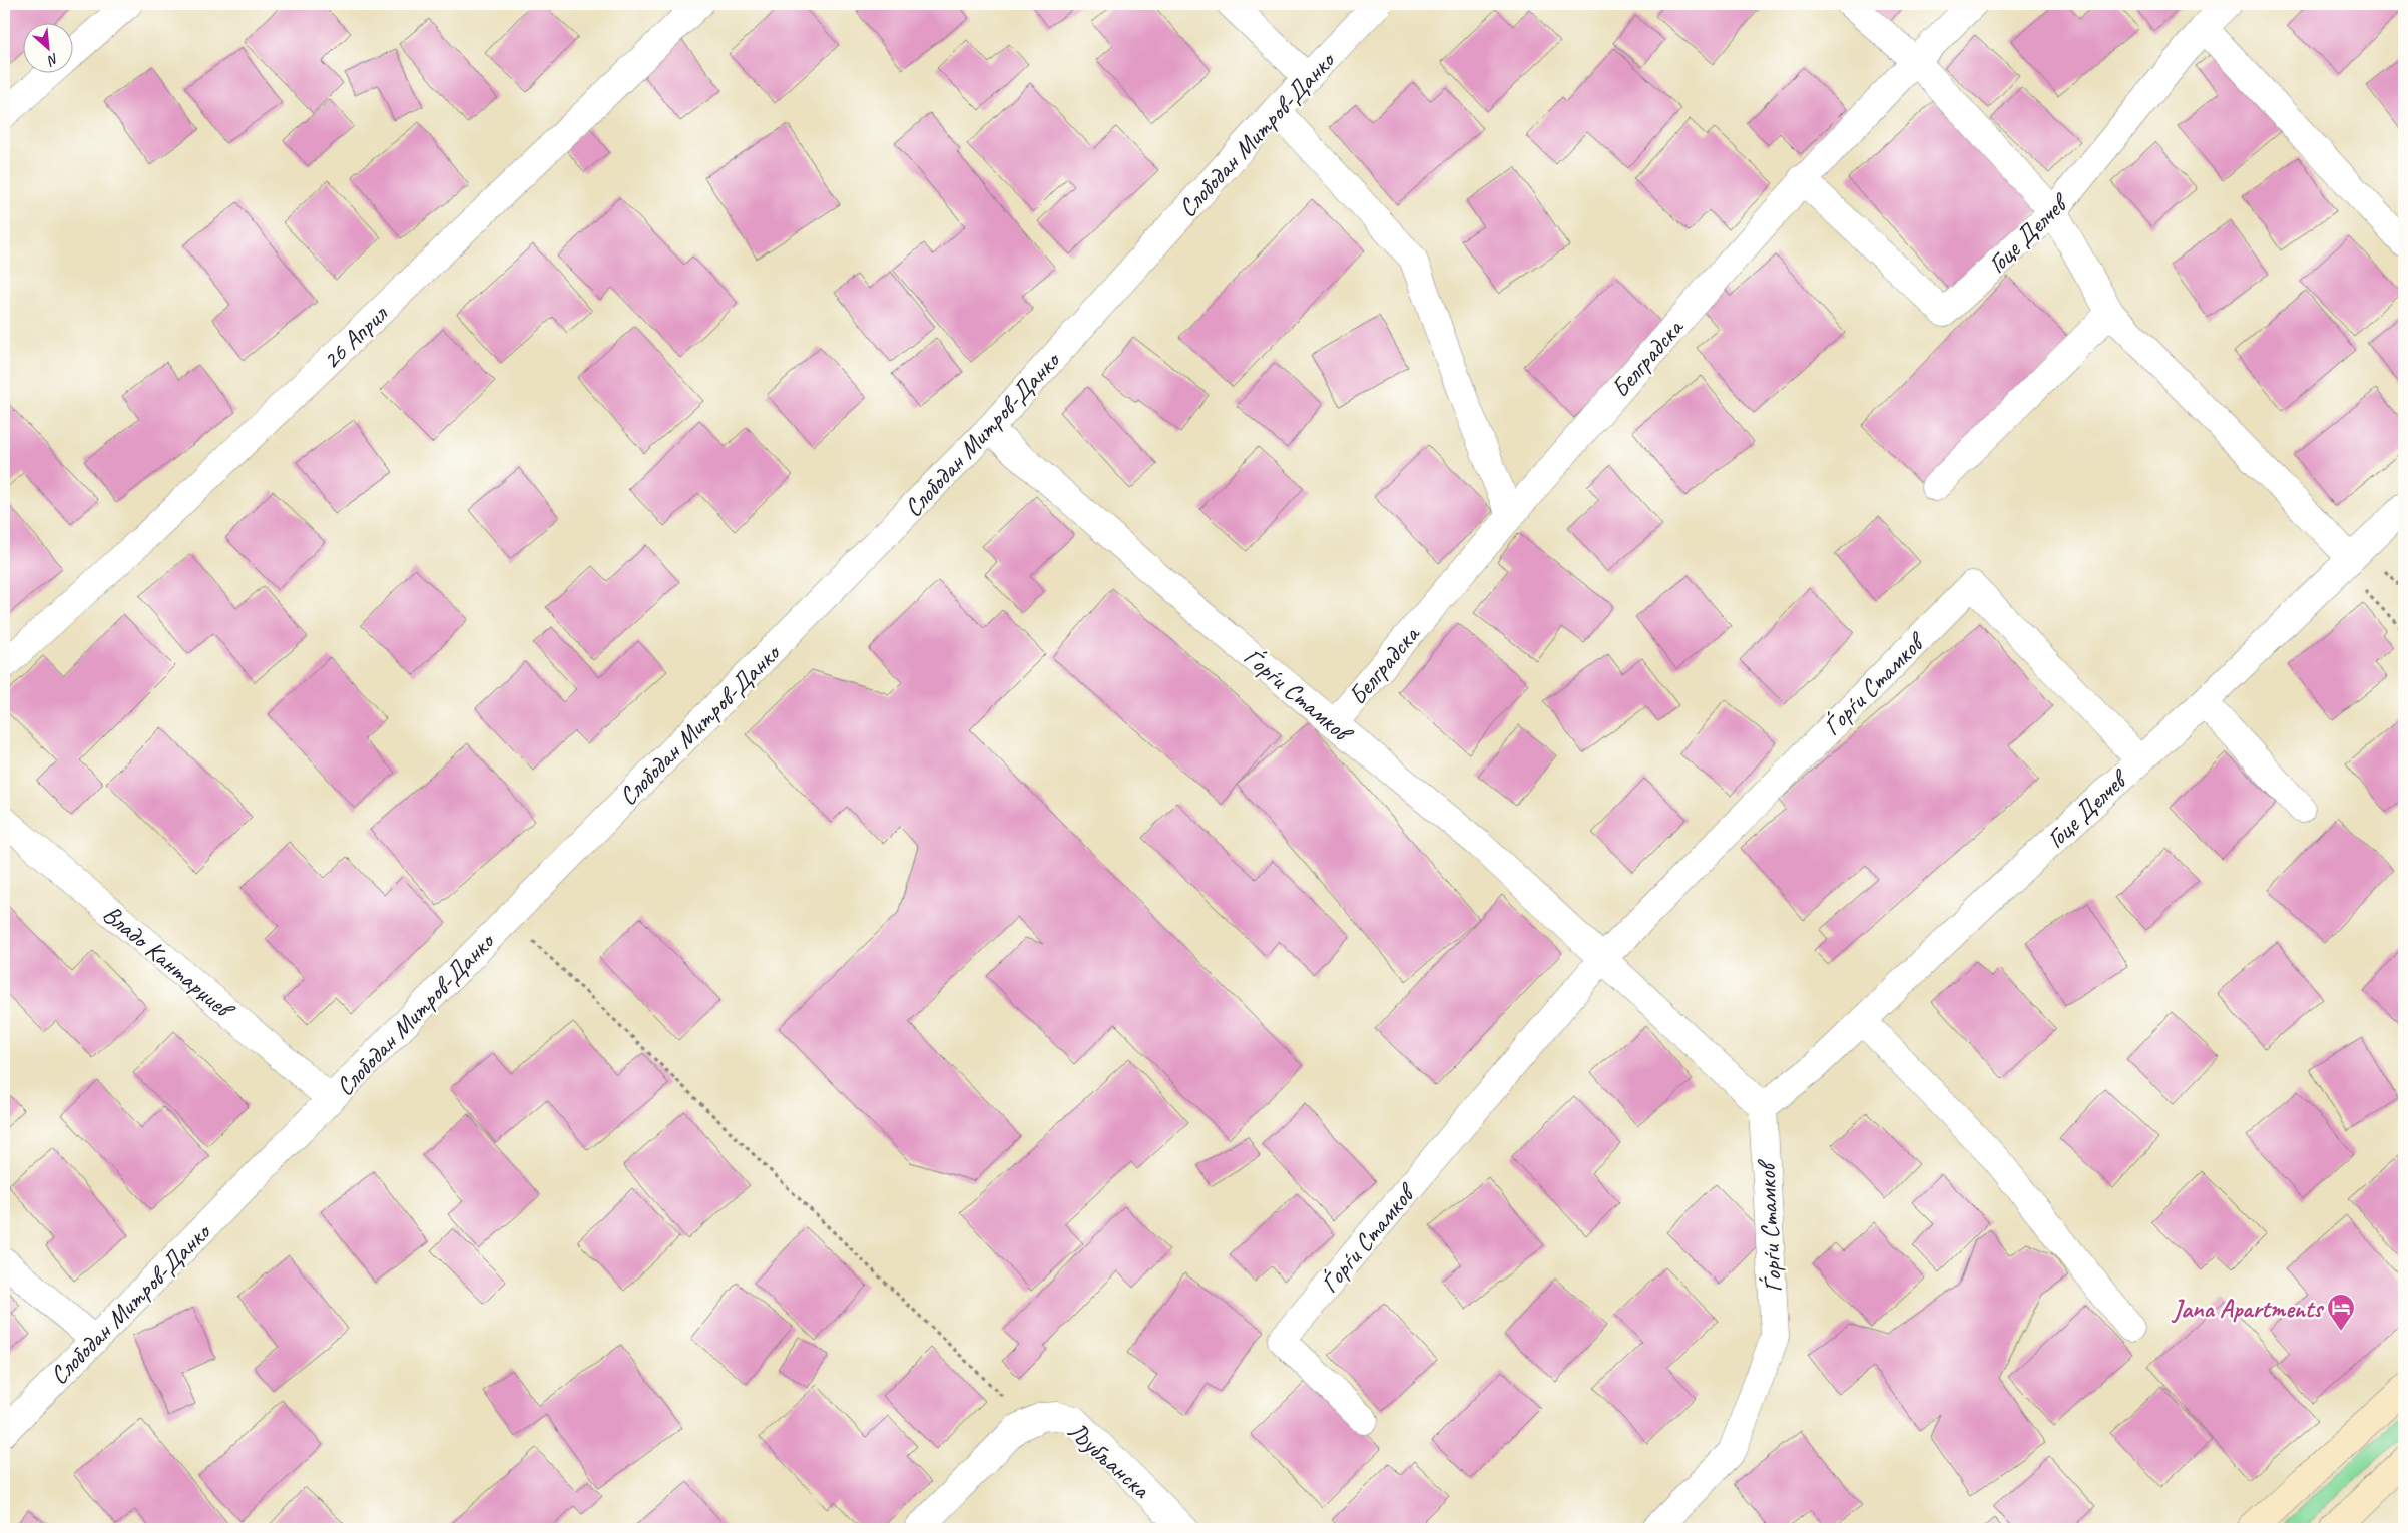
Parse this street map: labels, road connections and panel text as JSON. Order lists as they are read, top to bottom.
{
  "streets": {
    "street": [
      "Слободан Митров-Данко",
      "Гоце Делчев",
      "26 Април",
      "Белградска",
      "Ѓорѓи Стамков",
      "Владо Кантарџиев",
      "Љубљанска"
    ]
  },
  "crossings": [
    ["Слободан Митров-Данко", "Ѓорѓи Стамков"],
    ["Слободан Митров-Данко", "Владо Кантарџиев"],
    ["Гоце Делчев", "Белградска"],
    ["Гоце Делчев", "Ѓорѓи Стамков"],
    ["Белградска", "Ѓорѓи Стамков"]
  ],
  "places": {
    "hotel": ["Jana Apartments"]
  },
  "north": "bottom right"
}
